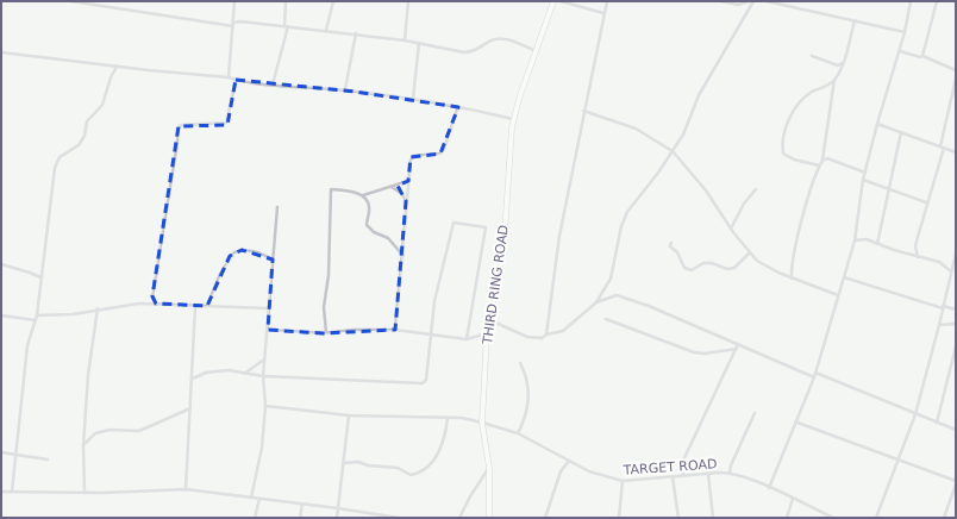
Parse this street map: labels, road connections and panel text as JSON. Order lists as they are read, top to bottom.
{
  "streets": {
    "street": ["THIRD RING ROAD", "TARGET ROAD"]
  },
  "crossings": [
    ["THIRD RING ROAD", "TARGET ROAD"]
  ]
}
